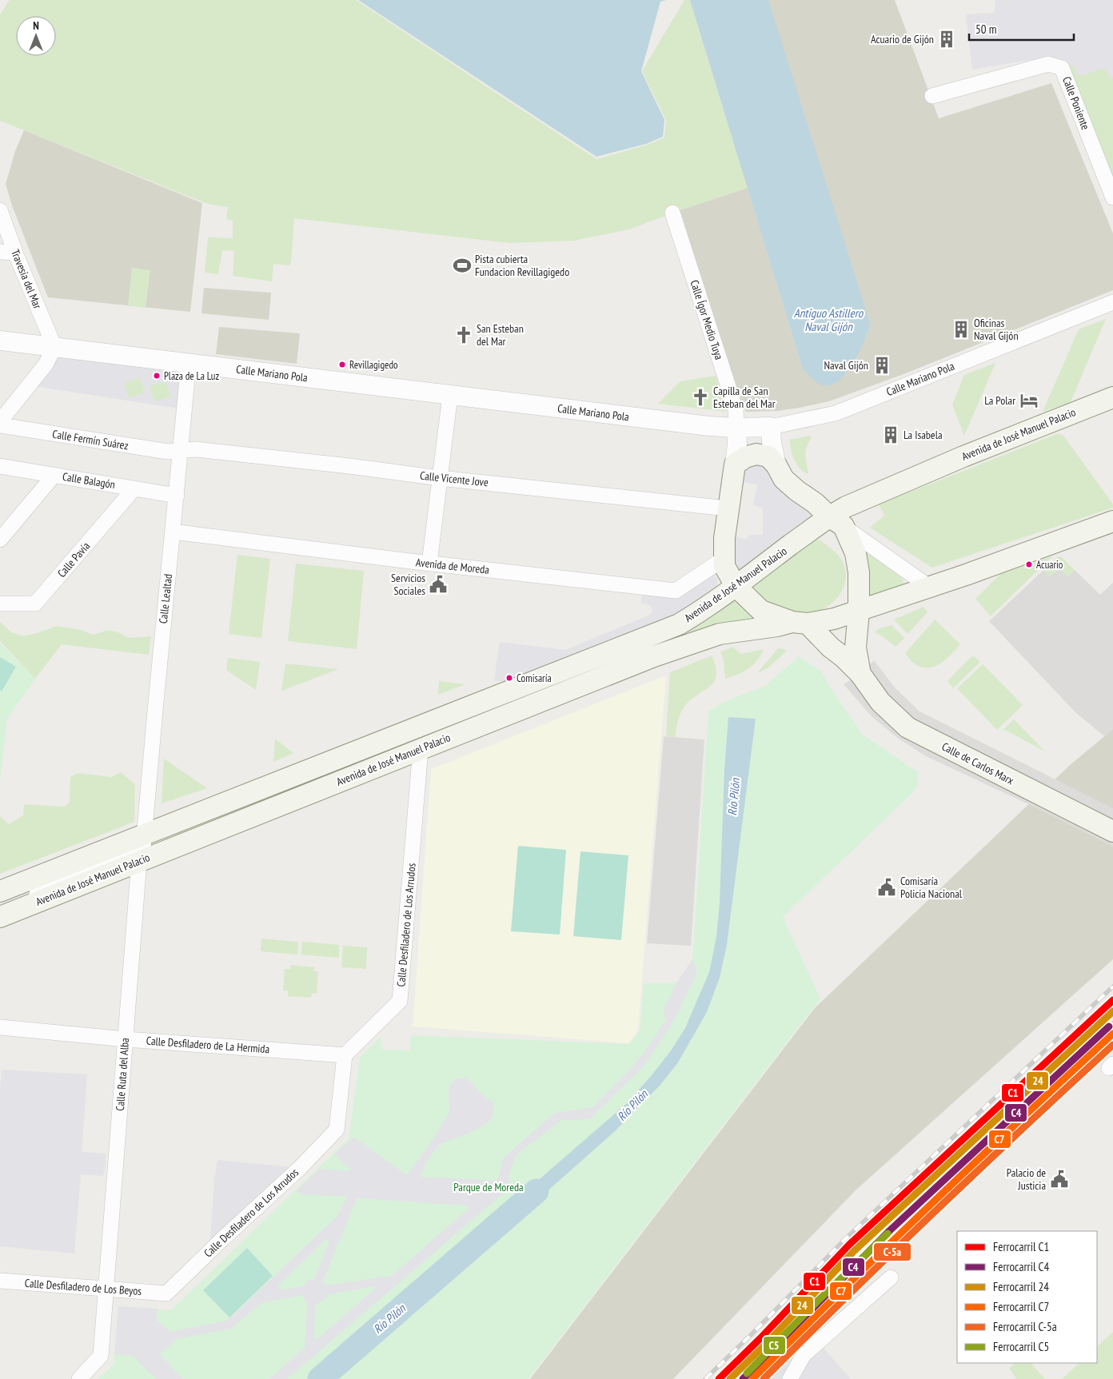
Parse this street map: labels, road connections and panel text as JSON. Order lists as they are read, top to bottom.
{
  "streets": {
    "main road": ["Avenida de José Manuel Palacio", "Calle de Carlos Marx"],
    "street": [
      "Calle Poniente",
      "Travesía del Mar",
      "Calle Ígor Medio Tuya",
      "Calle Mariano Pola",
      "Calle Fermín Suárez",
      "Calle Vicente Jove",
      "Calle Balagón",
      "Calle Pavía",
      "Avenida de Moreda",
      "Calle Lealtad",
      "Calle Desfiladero de Los Arrudos",
      "Calle Desfiladero de La Hermida",
      "Calle Ruta del Alba",
      "Calle Desfiladero de Los Beyos"
    ]
  },
  "crossings": [
    ["Travesía del Mar", "Calle Mariano Pola"],
    ["Calle Ígor Medio Tuya", "Calle Mariano Pola"],
    ["Calle Mariano Pola", "Calle Lealtad"],
    ["Avenida de José Manuel Palacio", "Calle Lealtad"],
    ["Avenida de José Manuel Palacio", "Calle de Carlos Marx"],
    ["Avenida de José Manuel Palacio", "Calle Desfiladero de Los Arrudos"],
    ["Avenida de José Manuel Palacio", "Calle Ruta del Alba"],
    ["Calle Fermín Suárez", "Calle Vicente Jove"],
    ["Calle Fermín Suárez", "Calle Lealtad"],
    ["Calle Vicente Jove", "Calle Lealtad"],
    ["Calle Balagón", "Calle Pavía"],
    ["Calle Balagón", "Calle Lealtad"],
    ["Avenida de Moreda", "Calle Lealtad"],
    ["Calle Desfiladero de Los Arrudos", "Calle Desfiladero de La Hermida"],
    ["Calle Desfiladero de Los Arrudos", "Calle Desfiladero de Los Beyos"],
    ["Calle Desfiladero de La Hermida", "Calle Ruta del Alba"],
    ["Calle Ruta del Alba", "Calle Desfiladero de Los Beyos"]
  ],
  "water": ["Antiguo Astillero Naval Gijón", "Río Pilón"],
  "parks": ["Parque de Moreda"],
  "places": {
    "building": [
      "Acuario de Gijón",
      "Oficinas Naval Gijón",
      "Naval Gijón",
      "La Isabela"
    ],
    "sports": ["Pista cubierta Fundacion Revillagigedo"],
    "church": ["San Esteban del Mar", "Capilla de San Esteban del Mar"],
    "other": [
      "Revillagigedo",
      "Plaza de La Luz",
      "Acuario",
      "Comisaría"
    ],
    "hotel": ["La Polar"],
    "public building": ["Servicios Sociales", "Comisaría Policia Nacional", "Palacio de Justicia"]
  },
  "lines": [
    "rail line C1",
    "rail line 24",
    "rail line C4",
    "rail line C7",
    "rail line C-5a",
    "rail line C5"
  ],
  "legend": [
    "Ferrocarril C1",
    "Ferrocarril C4",
    "Ferrocarril 24",
    "Ferrocarril C7",
    "Ferrocarril C-5a",
    "Ferrocarril C5"
  ],
  "scale_bar": "50 m",
  "north": "top"
}
